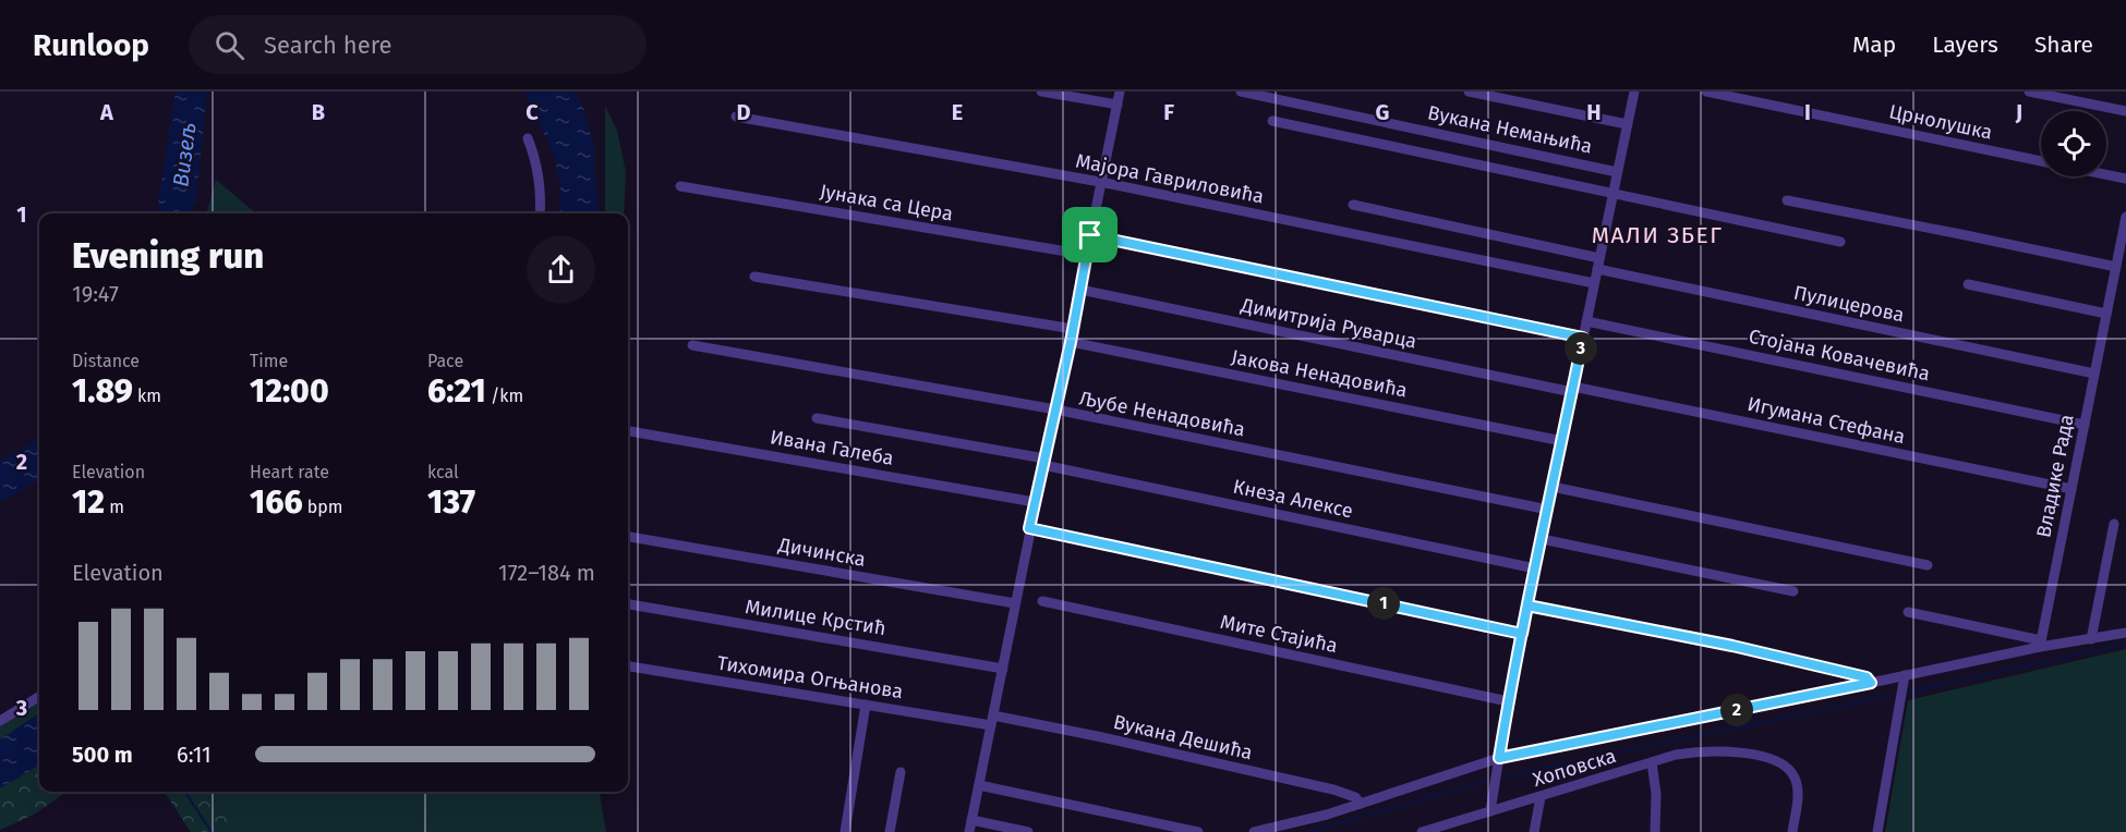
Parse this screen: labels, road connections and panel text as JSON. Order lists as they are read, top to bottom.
{
  "streets": {
    "street": [
      "Црнолушка",
      "Вукана Немањића",
      "Мајора Гавриловића",
      "Јунака са Цера",
      "Пулицерова",
      "Димитрија Руварца",
      "Стојана Ковачевића",
      "Јакова Ненадовића",
      "Љубе Ненадовића",
      "Игумана Стефана",
      "Ивана Галеба",
      "Владике Рада",
      "Кнеза Алексе",
      "Дичинска",
      "Милице Крстић",
      "Мите Стајића",
      "Тихомира Огњанова",
      "Вукана Дешића",
      "Хоповска"
    ]
  },
  "crossings": [
    ["Пулицерова", "Владике Рада"],
    ["Димитрија Руварца", "Игумана Стефана"],
    ["Стојана Ковачевића", "Владике Рада"],
    ["Игумана Стефана", "Владике Рада"],
    ["Тихомира Огњанова", "Вукана Дешића"]
  ],
  "districts": ["МАЛИ ЗБЕГ"],
  "water": ["Визељ"],
  "page": {
    "header": "Runloop",
    "search": "Search here",
    "nav": ["Map", "Layers", "Share"],
    "heading": ["Evening run", "19:47"],
    "stats": [
      ["Distance", "1.89 km"],
      ["Time", "12:00"],
      ["Pace", "6:21 /km"],
      ["Elevation", "12 m"],
      ["Heart rate", "166 bpm"],
      ["kcal", "137"]
    ],
    "pins": ["3", "1", "2"],
    "chart": ["Elevation", "172–184 m"],
    "list": [
      {
        "name": "500 m",
        "note": "6:11"
      }
    ]
  },
  "grid": {
    "columns": [
      "A",
      "B",
      "C",
      "D",
      "E",
      "F",
      "G",
      "H",
      "I",
      "J"
    ],
    "rows": ["1", "2", "3"]
  }
}
